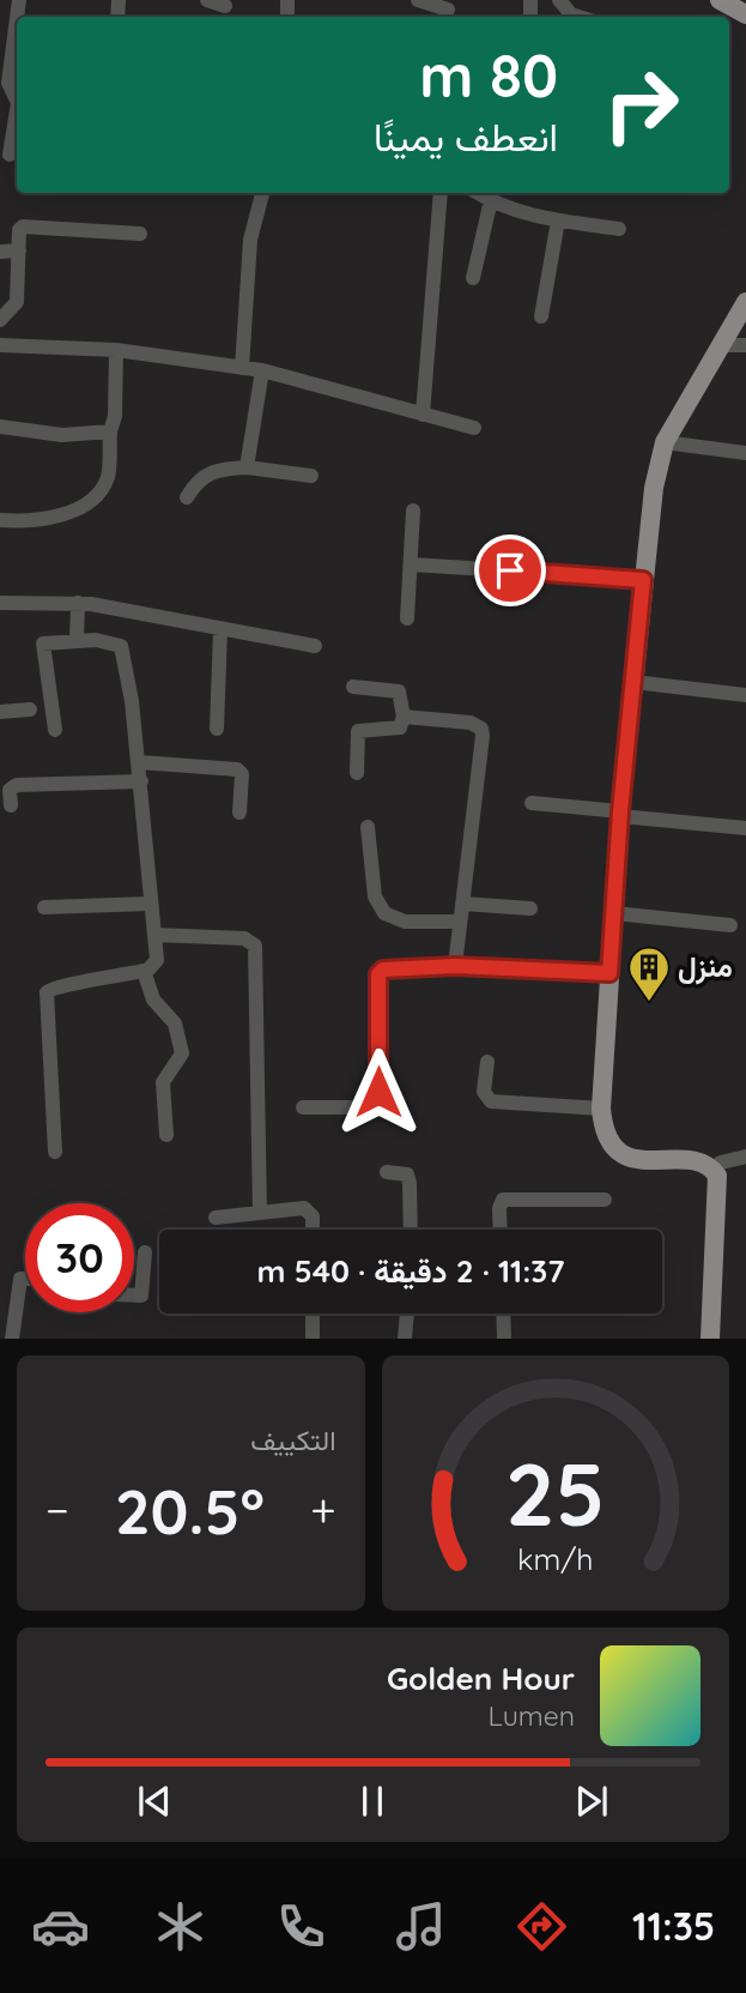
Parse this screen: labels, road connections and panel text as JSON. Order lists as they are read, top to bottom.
{
  "places": {
    "building": ["منزل"]
  },
  "page": {
    "turn": ["80 m", "انعطف يمينًا"],
    "limit": "30",
    "trip": "11:37 · 2 دقيقة · 540 m",
    "tile": "التكييف",
    "heat": ["−", "20.5°", "+"],
    "song": ["Golden Hour", "Lumen"],
    "tabs": "11:35",
    "gauge": ["25", "km/h"]
  }
}
